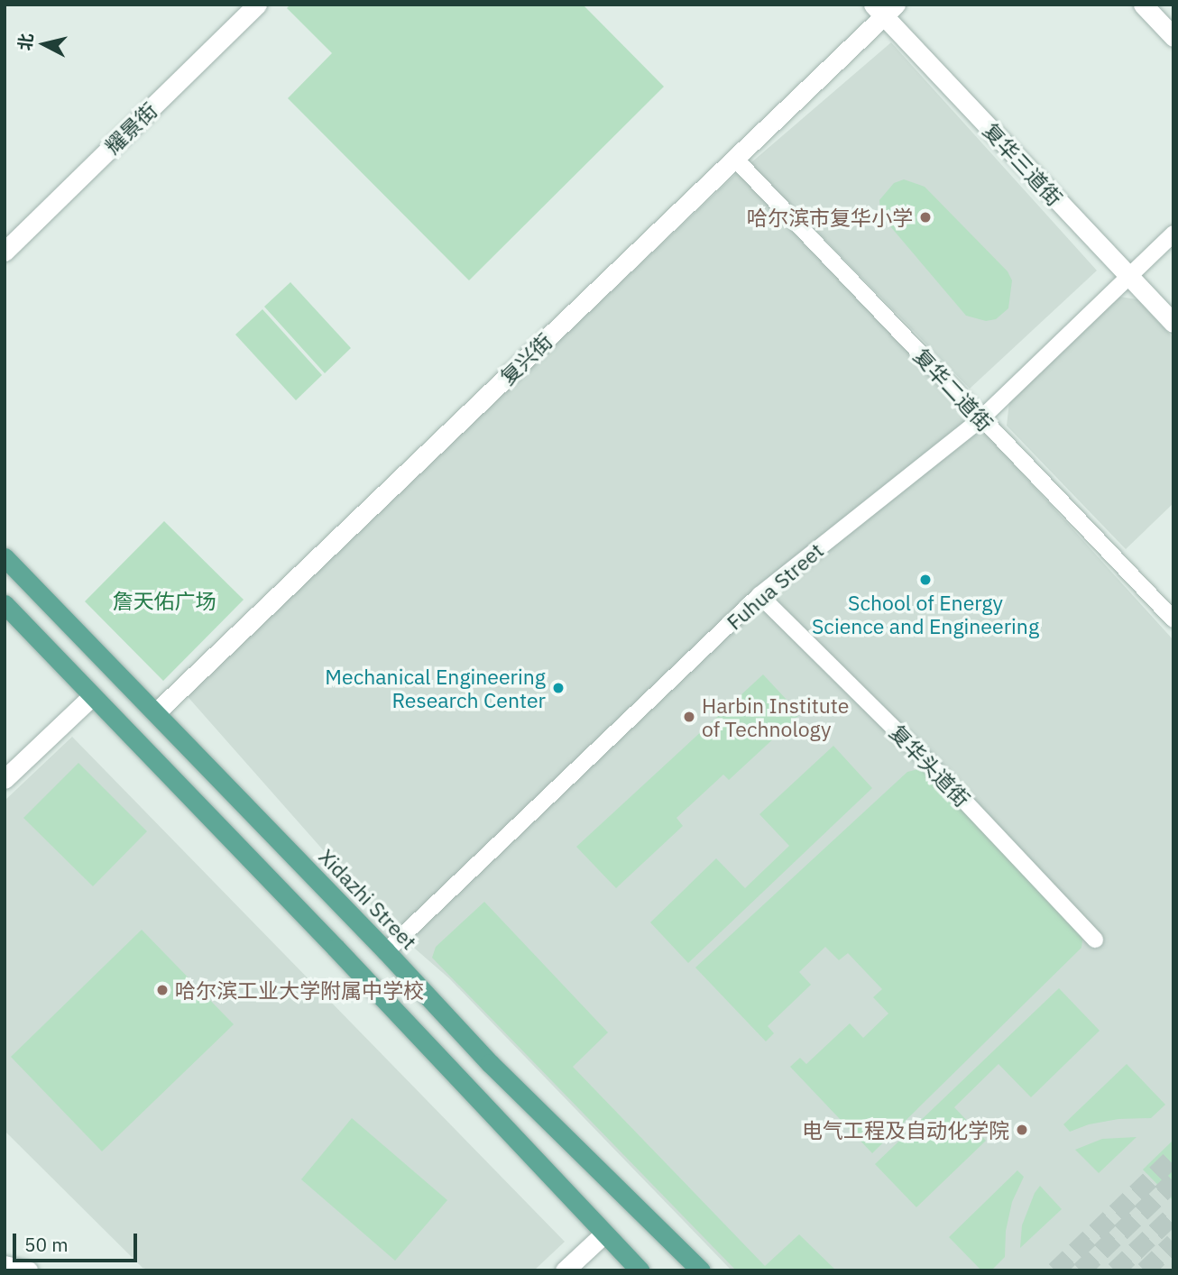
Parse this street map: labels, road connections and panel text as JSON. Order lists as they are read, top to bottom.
{
  "streets": {
    "main road": ["Xidazhi Street"],
    "street": [
      "耀景街",
      "复华三道街",
      "复兴街",
      "复华二道街",
      "Fuhua Street",
      "复华头道街"
    ]
  },
  "crossings": [
    ["复华三道街", "复兴街"],
    ["复华三道街", "Fuhua Street"],
    ["复兴街", "复华二道街"],
    ["复兴街", "Xidazhi Street"],
    ["复华二道街", "Fuhua Street"],
    ["Fuhua Street", "复华头道街"],
    ["Fuhua Street", "Xidazhi Street"]
  ],
  "parks": ["詹天佑广场"],
  "places": [
    "哈尔滨市复华小学",
    "School of Energy Science and Engineering",
    "Mechanical Engineering Research Center",
    "Harbin Institute of Technology",
    "哈尔滨工业大学附属中学校",
    "电气工程及自动化学院"
  ],
  "scale_bar": "50 m",
  "north": "left"
}
